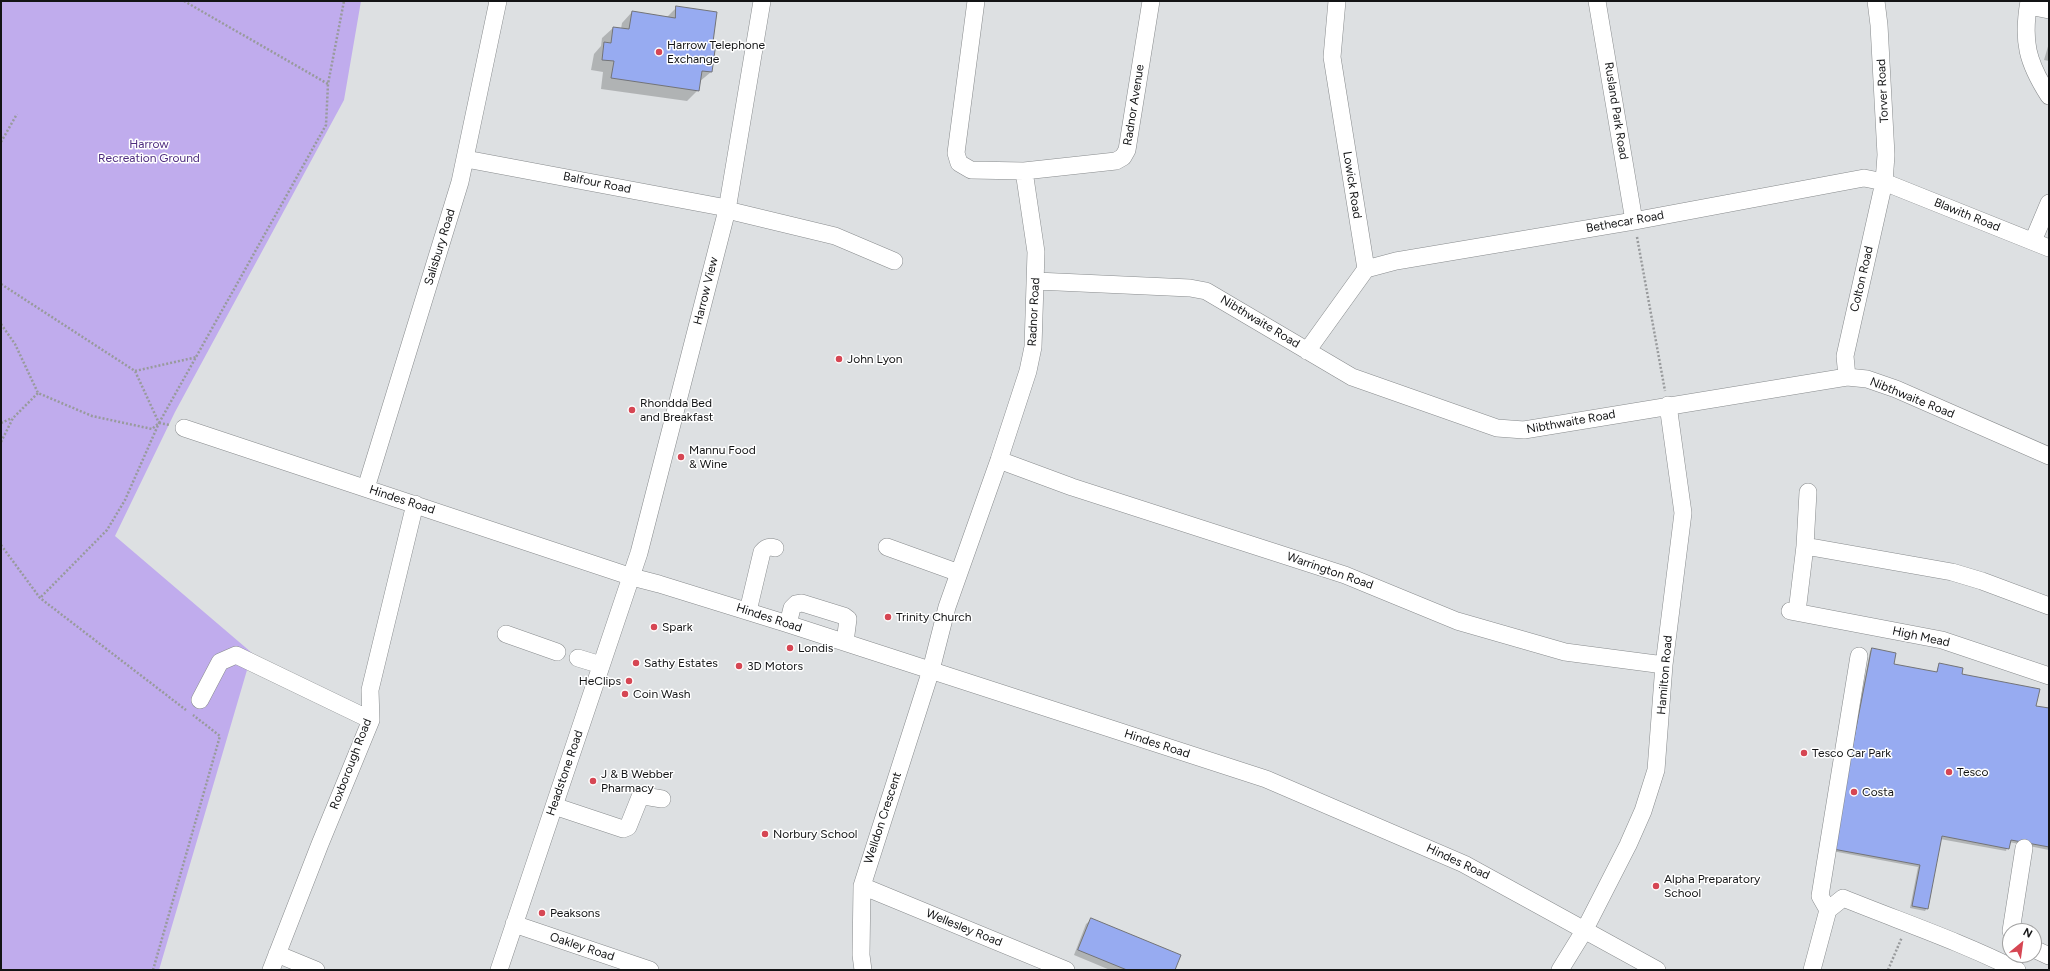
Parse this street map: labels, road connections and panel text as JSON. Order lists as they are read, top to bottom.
{
  "streets": {
    "street": [
      "Torver Road",
      "Radnor Avenue",
      "Rusland Park Road",
      "Balfour Road",
      "Lowick Road",
      "Blawith Road",
      "Bethecar Road",
      "Salisbury Road",
      "Colton Road",
      "Harrow View",
      "Radnor Road",
      "Nibthwaite Road",
      "Hindes Road",
      "Warrington Road",
      "High Mead",
      "Hamilton Road",
      "Roxborough Road",
      "Headstone Road",
      "Welldon Crescent",
      "Wellesley Road",
      "Oakley Road"
    ]
  },
  "crossings": [
    ["Torver Road", "Blawith Road"],
    ["Torver Road", "Bethecar Road"],
    ["Torver Road", "Colton Road"],
    ["Radnor Avenue", "Radnor Road"],
    ["Rusland Park Road", "Bethecar Road"],
    ["Balfour Road", "Salisbury Road"],
    ["Balfour Road", "Harrow View"],
    ["Lowick Road", "Bethecar Road"],
    ["Blawith Road", "Bethecar Road"],
    ["Blawith Road", "Colton Road"],
    ["Bethecar Road", "Colton Road"],
    ["Salisbury Road", "Hindes Road"],
    ["Colton Road", "Nibthwaite Road"],
    ["Harrow View", "Hindes Road"],
    ["Harrow View", "Headstone Road"],
    ["Radnor Road", "Nibthwaite Road"],
    ["Radnor Road", "Hindes Road"],
    ["Radnor Road", "Warrington Road"],
    ["Radnor Road", "Welldon Crescent"],
    ["Nibthwaite Road", "Hamilton Road"],
    ["Hindes Road", "Hamilton Road"],
    ["Hindes Road", "Roxborough Road"],
    ["Hindes Road", "Headstone Road"],
    ["Hindes Road", "Welldon Crescent"],
    ["Warrington Road", "Hamilton Road"],
    ["Headstone Road", "Oakley Road"],
    ["Welldon Crescent", "Wellesley Road"]
  ],
  "parks": ["Harrow Recreation Ground"],
  "places": [
    "Harrow Telephone Exchange",
    "John Lyon",
    "Rhondda Bed and Breakfast",
    "Mannu Food & Wine",
    "Trinity Church",
    "Spark",
    "Londis",
    "Sathy Estates",
    "3D Motors",
    "HeClips",
    "Coin Wash",
    "Tesco Car Park",
    "Tesco",
    "J & B Webber Pharmacy",
    "Costa",
    "Norbury School",
    "Alpha Preparatory School",
    "Peaksons"
  ],
  "north": "top right"
}
